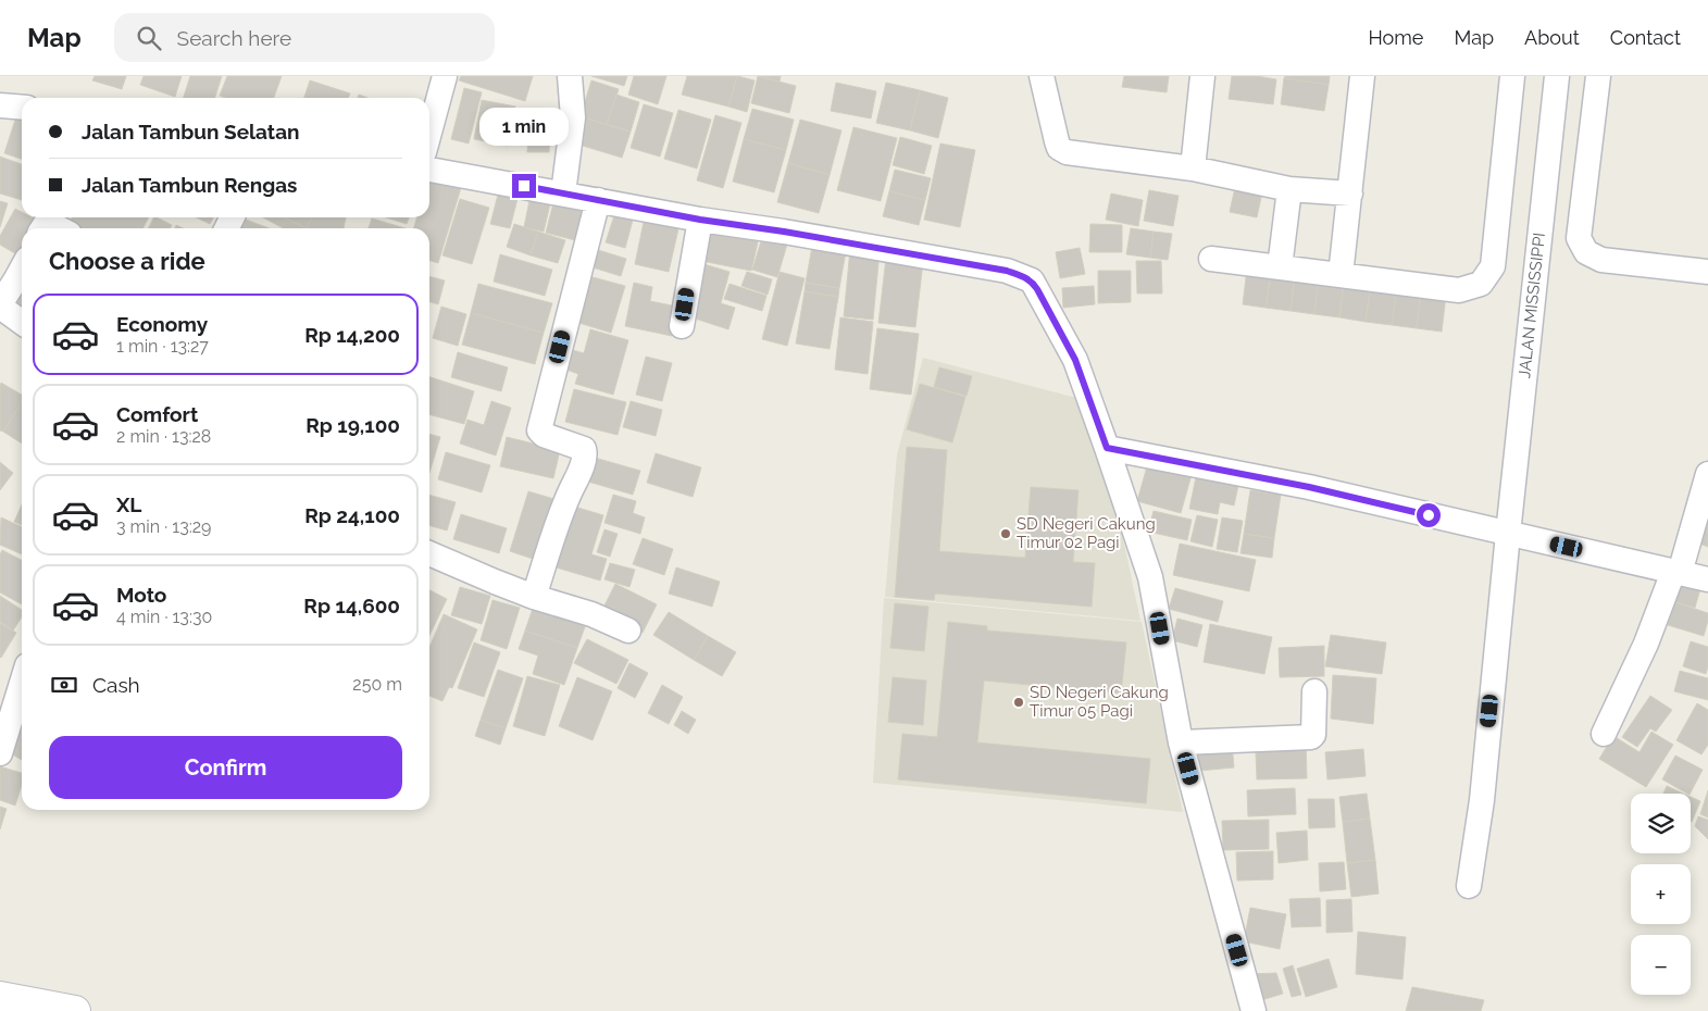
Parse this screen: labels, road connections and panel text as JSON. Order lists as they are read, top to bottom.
{
  "streets": {
    "street": ["JALAN MISSISSIPPI"]
  },
  "places": ["SD Negeri Cakung Timur 02 Pagi", "SD Negeri Cakung Timur 05 Pagi"],
  "page": {
    "header": "Map",
    "search": "Search here",
    "nav": [
      "Home",
      "Map",
      "About",
      "Contact"
    ],
    "banner": ["Jalan Tambun Selatan", "Jalan Tambun Rengas"],
    "bubble": "1 min",
    "heading": "Choose a ride",
    "list": [
      {
        "name": "Economy",
        "note": "1 min · 13:27",
        "value": "Rp 14,200"
      },
      {
        "name": "Comfort",
        "note": "2 min · 13:28",
        "value": "Rp 19,100"
      },
      {
        "name": "XL",
        "note": "3 min · 13:29",
        "value": "Rp 24,100"
      },
      {
        "name": "Moto",
        "note": "4 min · 13:30",
        "value": "Rp 14,600"
      }
    ],
    "pay": ["Cash", "250 m"],
    "buttons": "Confirm",
    "map_buttons": ["+", "−"]
  }
}
